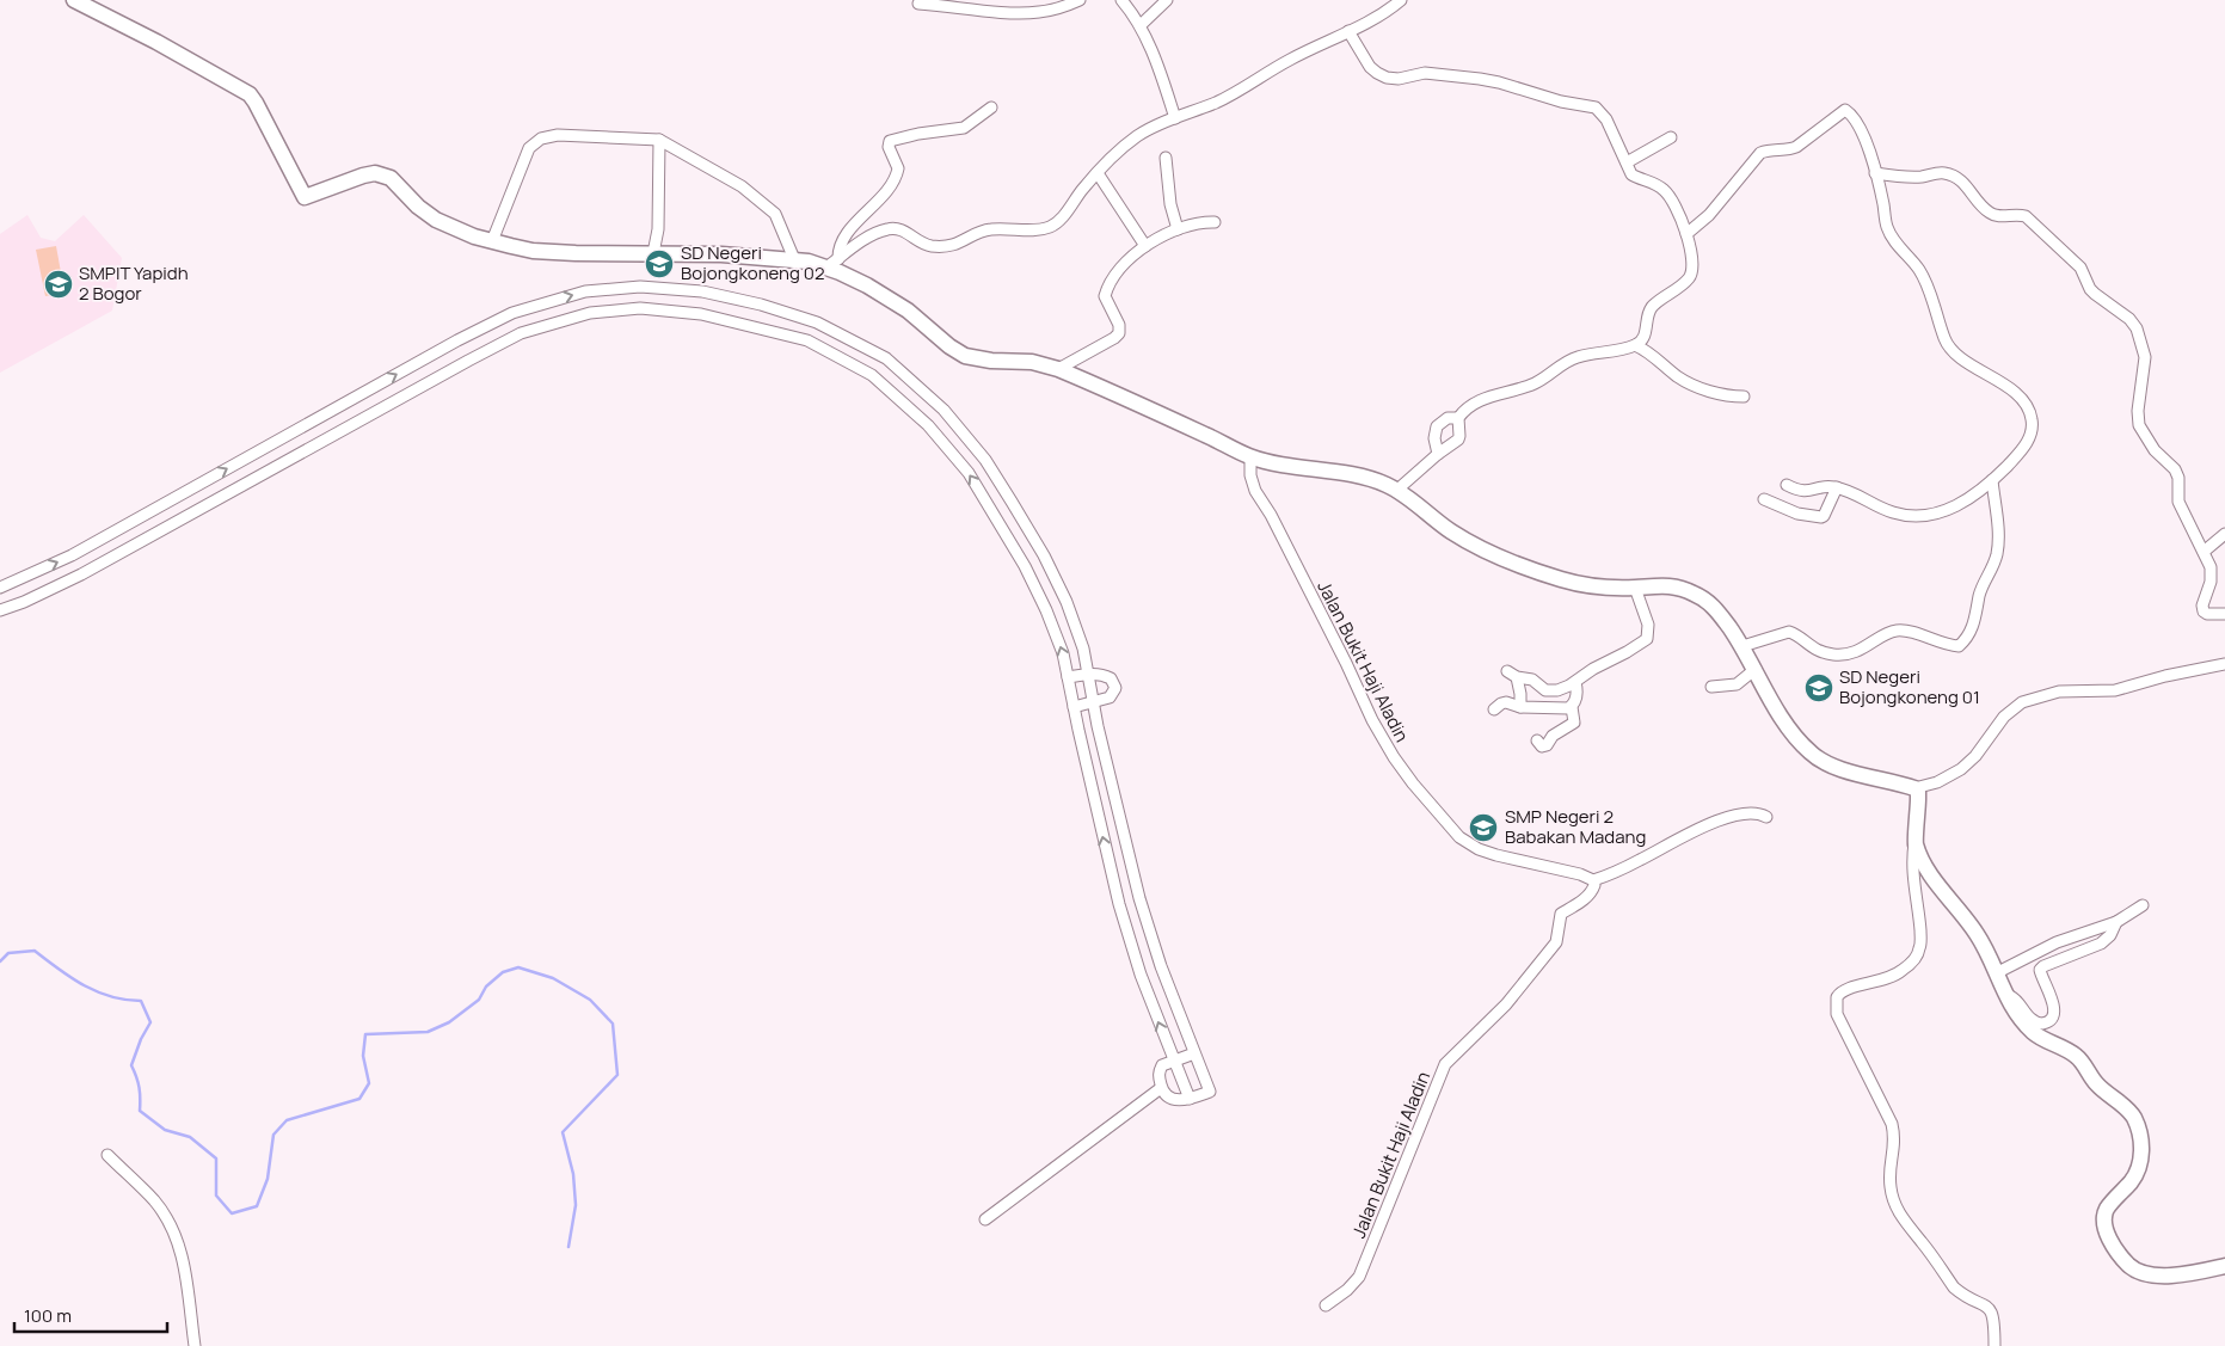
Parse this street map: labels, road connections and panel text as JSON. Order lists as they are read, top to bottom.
{
  "streets": {
    "street": ["Jalan Bukit Haji Aladin"]
  },
  "places": {
    "school or university": [
      "SD Negeri Bojongkoneng 02",
      "SMPIT Yapidh 2 Bogor",
      "SD Negeri Bojongkoneng 01",
      "SMP Negeri 2 Babakan Madang"
    ]
  },
  "scale_bar": "100 m"
}
